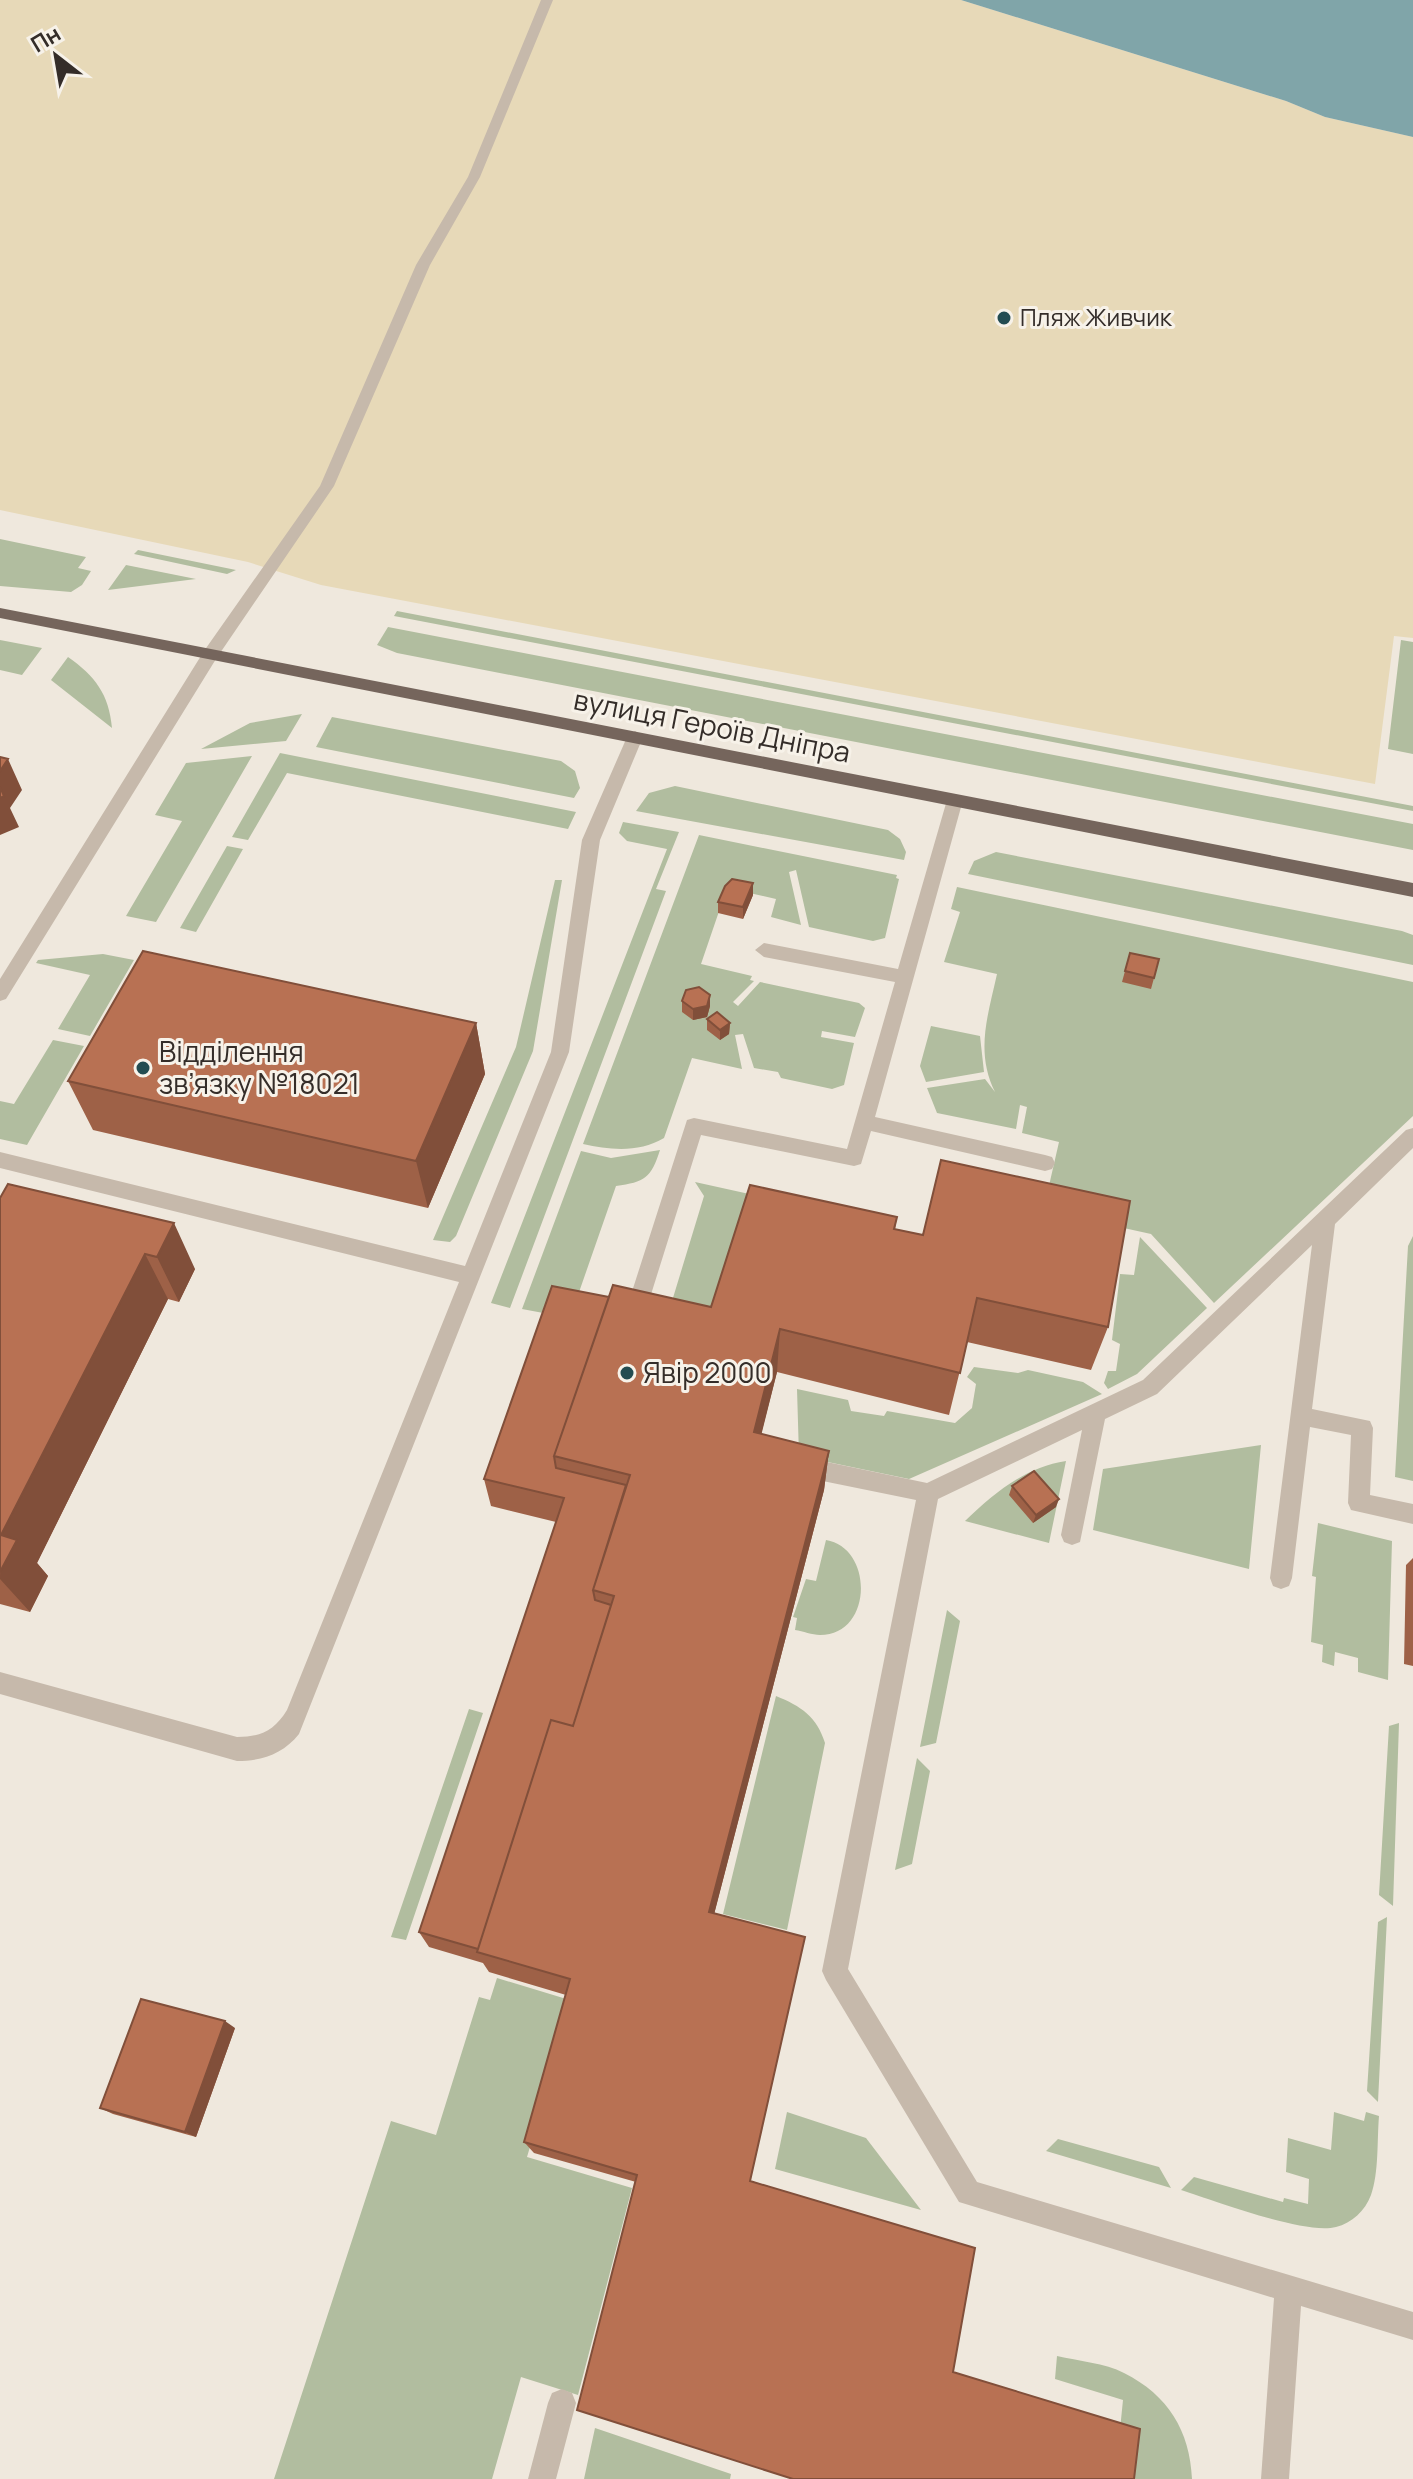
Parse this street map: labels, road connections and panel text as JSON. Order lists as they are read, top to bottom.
{
  "streets": {
    "main road": ["вулиця Героїв Дніпра"]
  },
  "places": ["Пляж Живчик", "Відділення зв’язку №18021", "Явір 2000"],
  "north": "top left"
}
